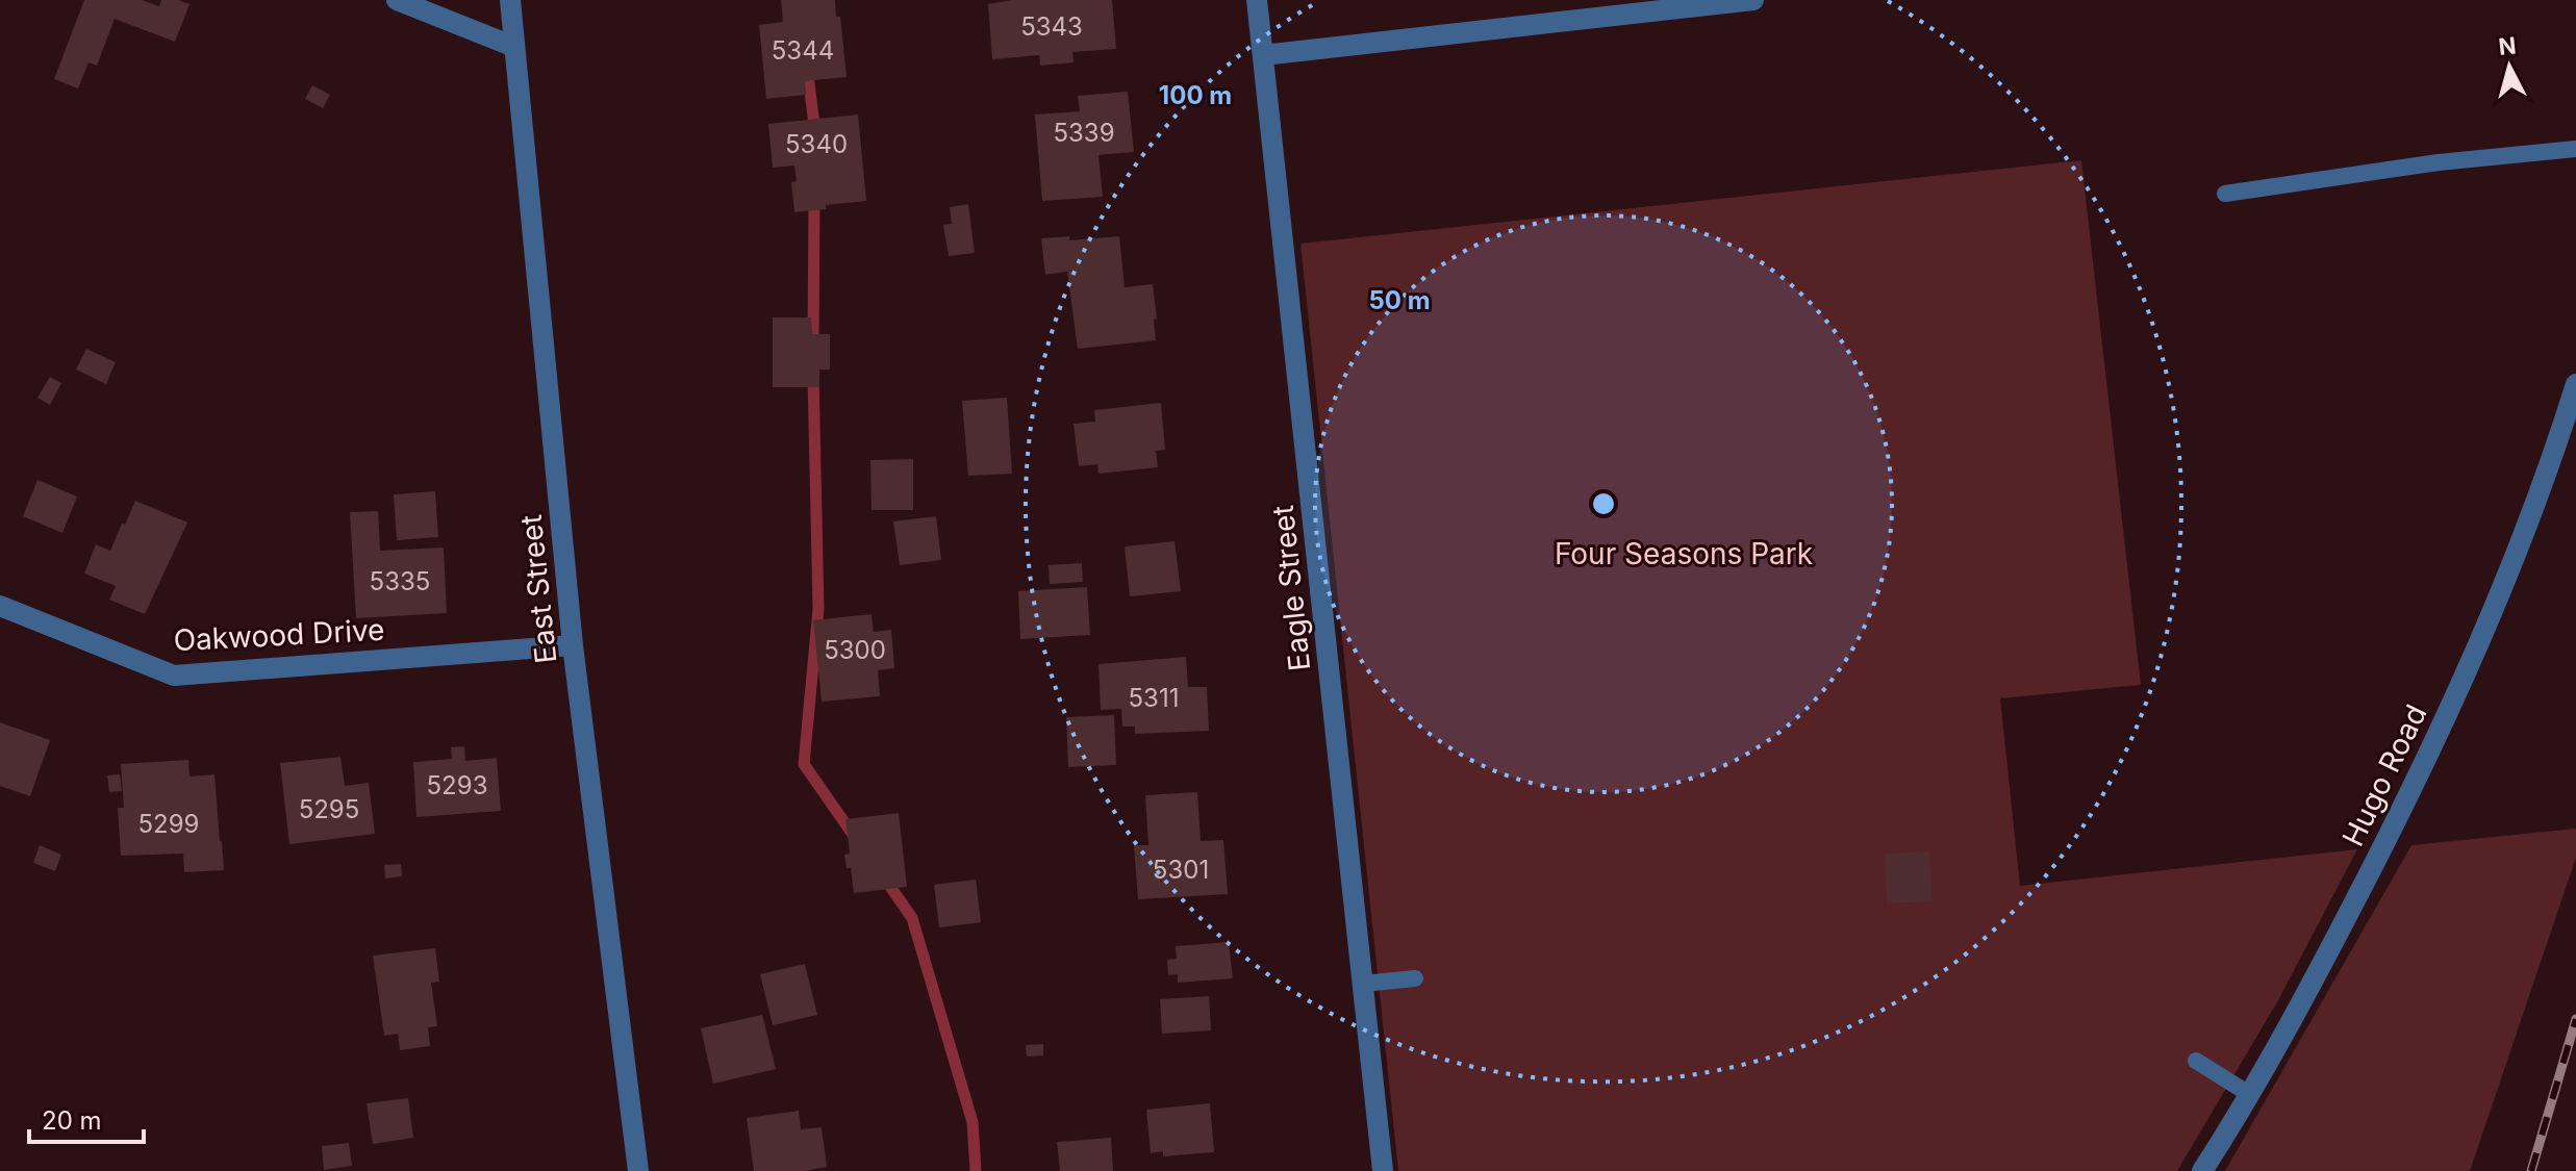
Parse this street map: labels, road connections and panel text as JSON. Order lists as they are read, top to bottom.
{
  "streets": {
    "street": [
      "Eagle Street",
      "East Street",
      "Oakwood Drive",
      "Hugo Road"
    ]
  },
  "crossings": [
    ["East Street", "Oakwood Drive"]
  ],
  "parks": ["Four Seasons Park"],
  "house_numbers": [
    "5343",
    "5344",
    "5339",
    "5340",
    "5335",
    "5300",
    "5311",
    "5293",
    "5295",
    "5299",
    "5301"
  ],
  "scale_bar": "20 m",
  "north": "top",
  "rings": ["100 m", "50 m"]
}
